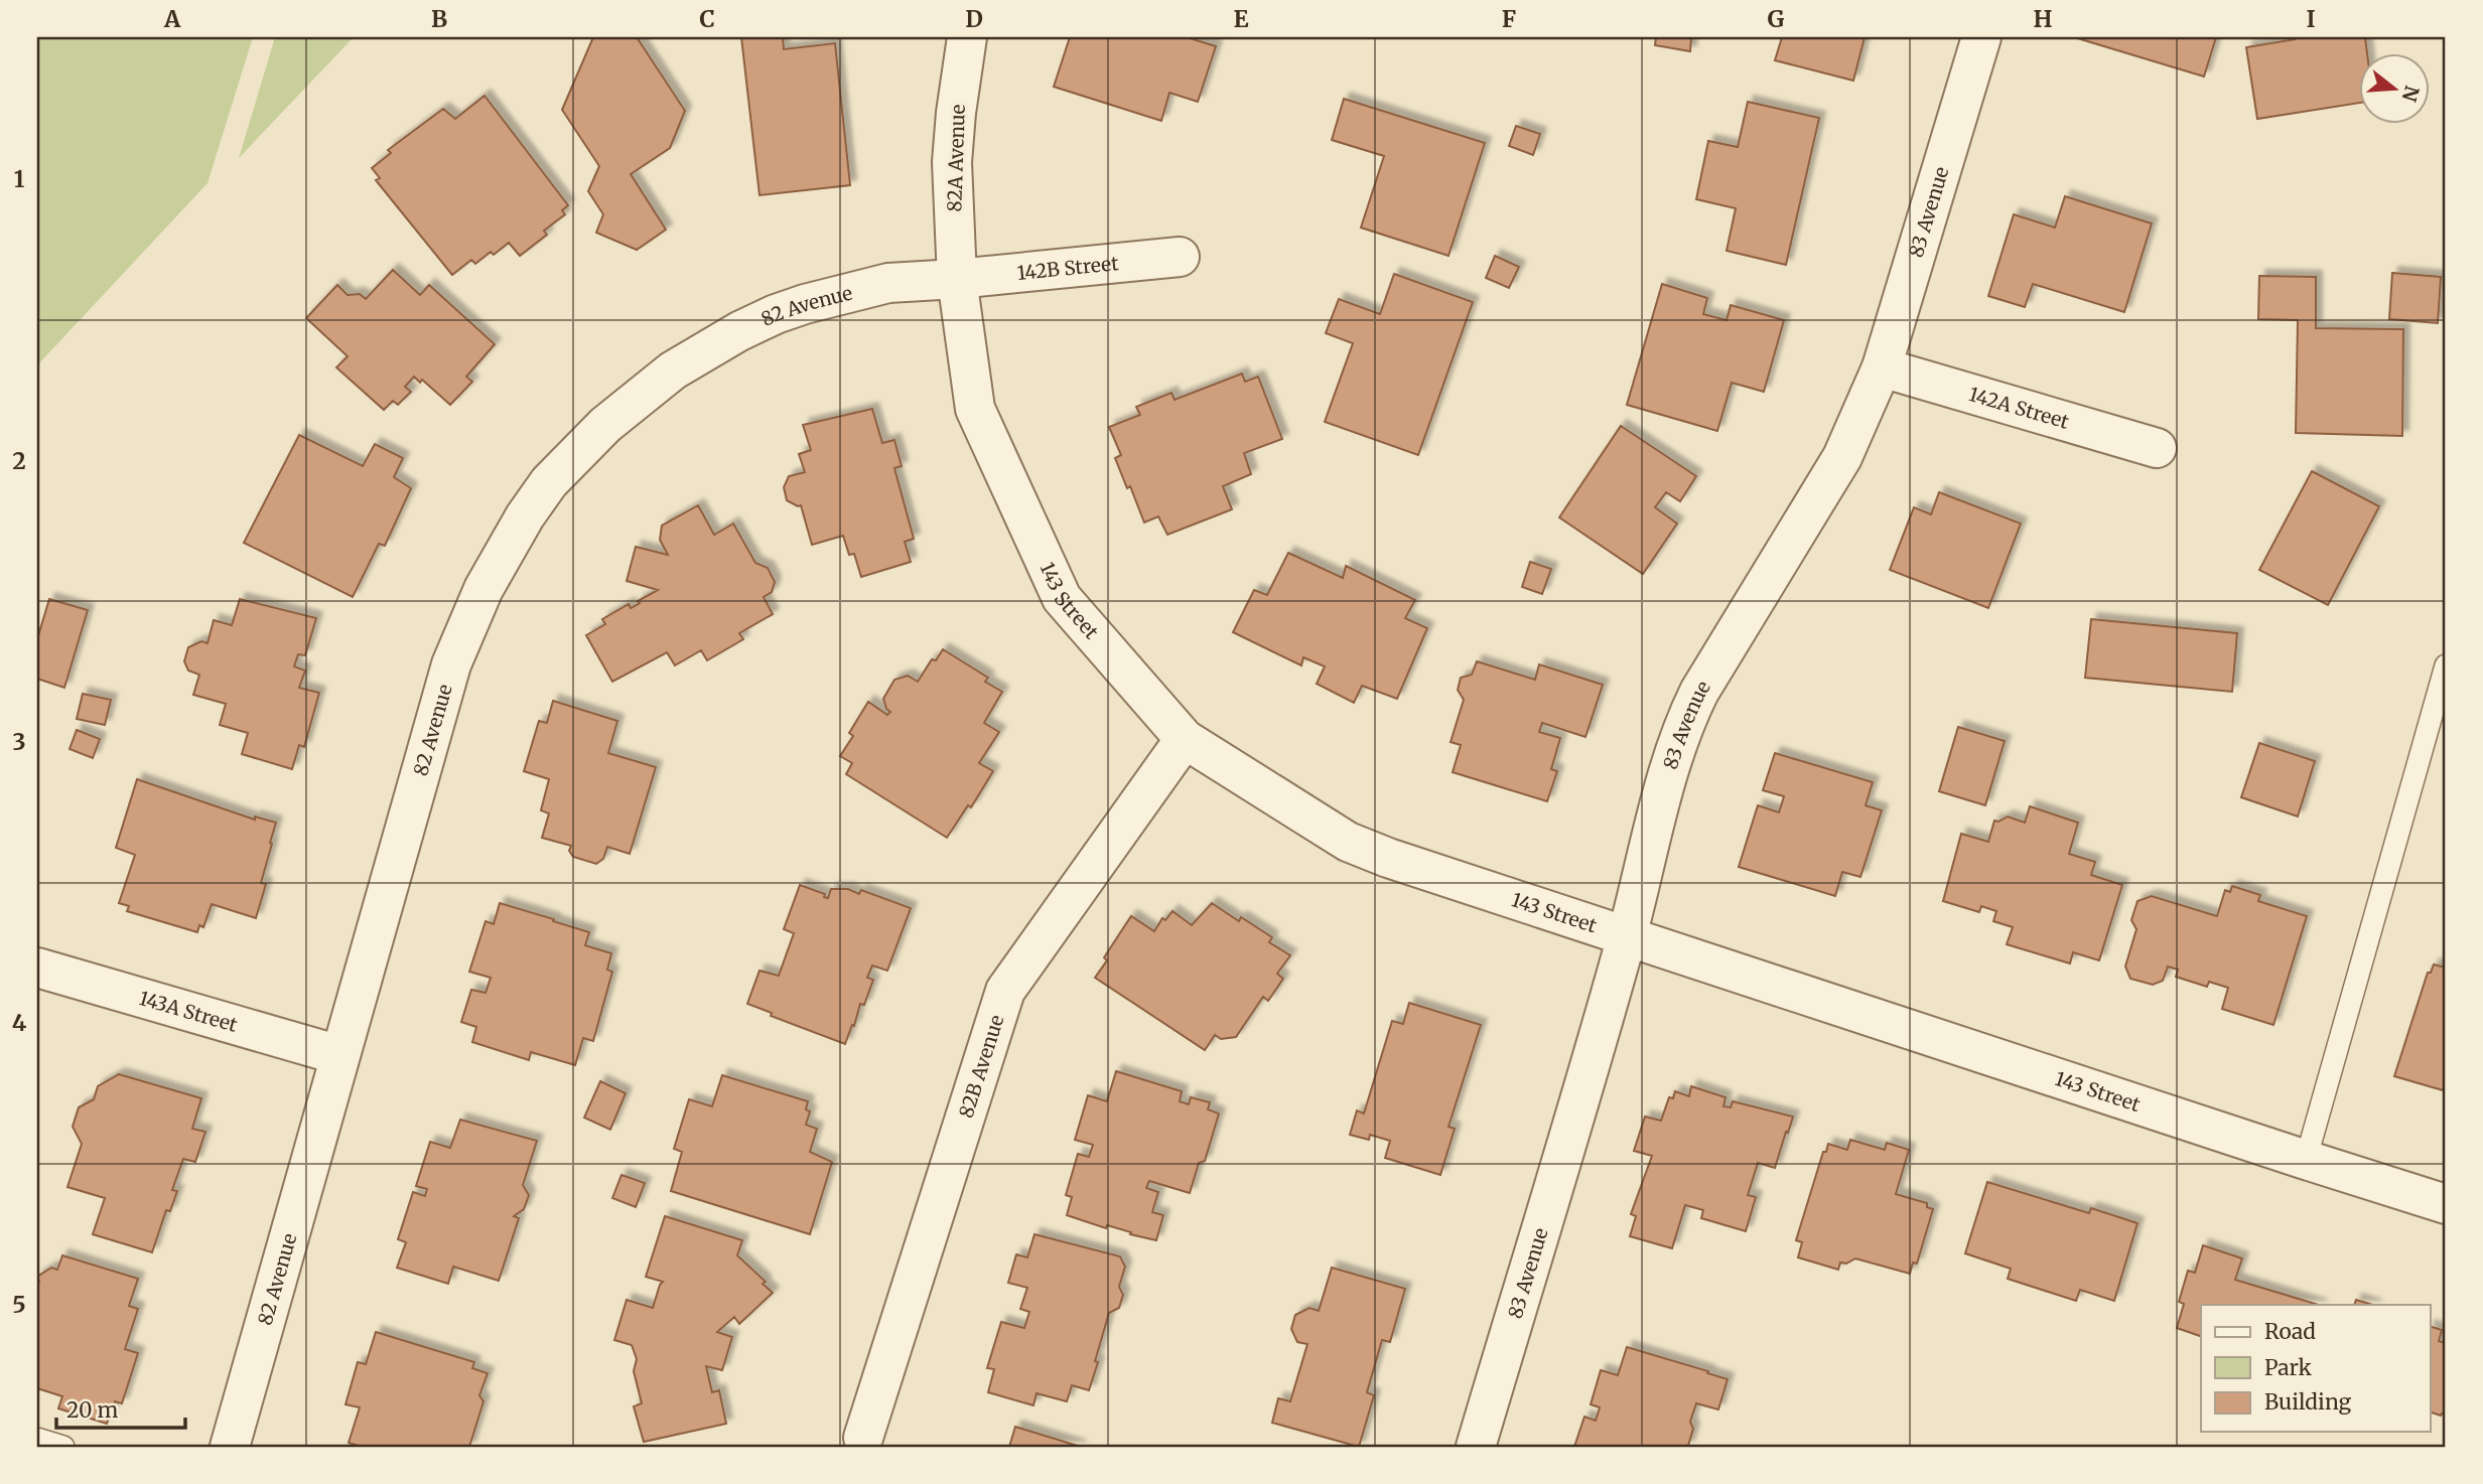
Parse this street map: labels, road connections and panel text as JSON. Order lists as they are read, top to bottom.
{
  "streets": {
    "street": [
      "82A Avenue",
      "83 Avenue",
      "142B Street",
      "82 Avenue",
      "142A Street",
      "143 Street",
      "143A Street",
      "82B Avenue"
    ]
  },
  "crossings": [
    ["82A Avenue", "142B Street"],
    ["82A Avenue", "82 Avenue"],
    ["82A Avenue", "143 Street"],
    ["83 Avenue", "142A Street"],
    ["83 Avenue", "143 Street"],
    ["142B Street", "82 Avenue"],
    ["142B Street", "143 Street"],
    ["82 Avenue", "143 Street"],
    ["82 Avenue", "143A Street"],
    ["143 Street", "82B Avenue"]
  ],
  "legend": ["Road", "Park", "Building"],
  "scale_bar": "20 m",
  "north": "right",
  "grid": {
    "columns": [
      "A",
      "B",
      "C",
      "D",
      "E",
      "F",
      "G",
      "H",
      "I"
    ],
    "rows": [
      "1",
      "2",
      "3",
      "4",
      "5"
    ]
  }
}
